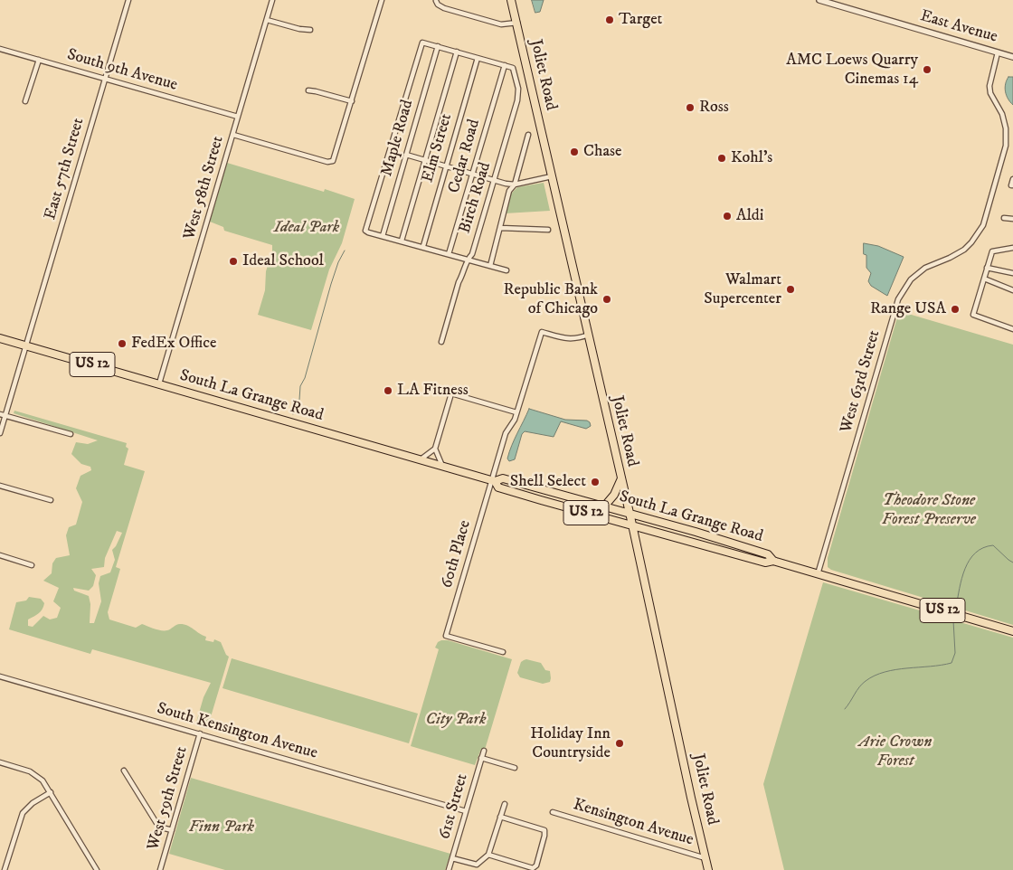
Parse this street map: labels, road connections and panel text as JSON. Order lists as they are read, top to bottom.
{
  "streets": {
    "main road": ["Joliet Road", "US 12", "South La Grange Road"],
    "street": [
      "East Avenue",
      "South 9th Avenue",
      "Maple Road",
      "Elm Street",
      "Cedar Road",
      "East 57th Street",
      "West 58th Street",
      "Birch Road",
      "West 63rd Street",
      "60th Place",
      "South Kensington Avenue",
      "West 59th Street",
      "61st Street",
      "Kensington Avenue"
    ]
  },
  "crossings": [
    ["East Avenue", "West 63rd Street"],
    ["South 9th Avenue", "East 57th Street"],
    ["South 9th Avenue", "West 58th Street"],
    ["Joliet Road", "South La Grange Road"],
    ["Joliet Road", "Kensington Avenue"],
    ["Cedar Road", "Birch Road"],
    ["East 57th Street", "South La Grange Road"],
    ["West 58th Street", "South La Grange Road"],
    ["West 63rd Street", "South La Grange Road"],
    ["South La Grange Road", "60th Place"],
    ["South Kensington Avenue", "West 59th Street"],
    ["South Kensington Avenue", "61st Street"]
  ],
  "parks": [
    "Ideal Park",
    "Theodore Stone Forest Preserve",
    "City Park",
    "Arie Crown Forest",
    "Finn Park"
  ],
  "places": [
    "Target",
    "AMC Loews Quarry Cinemas 14",
    "Ross",
    "Chase",
    "Kohl's",
    "Aldi",
    "Ideal School",
    "Walmart Supercenter",
    "Republic Bank of Chicago",
    "Range USA",
    "FedEx Office",
    "LA Fitness",
    "Shell Select",
    "Holiday Inn Countryside"
  ]
}
